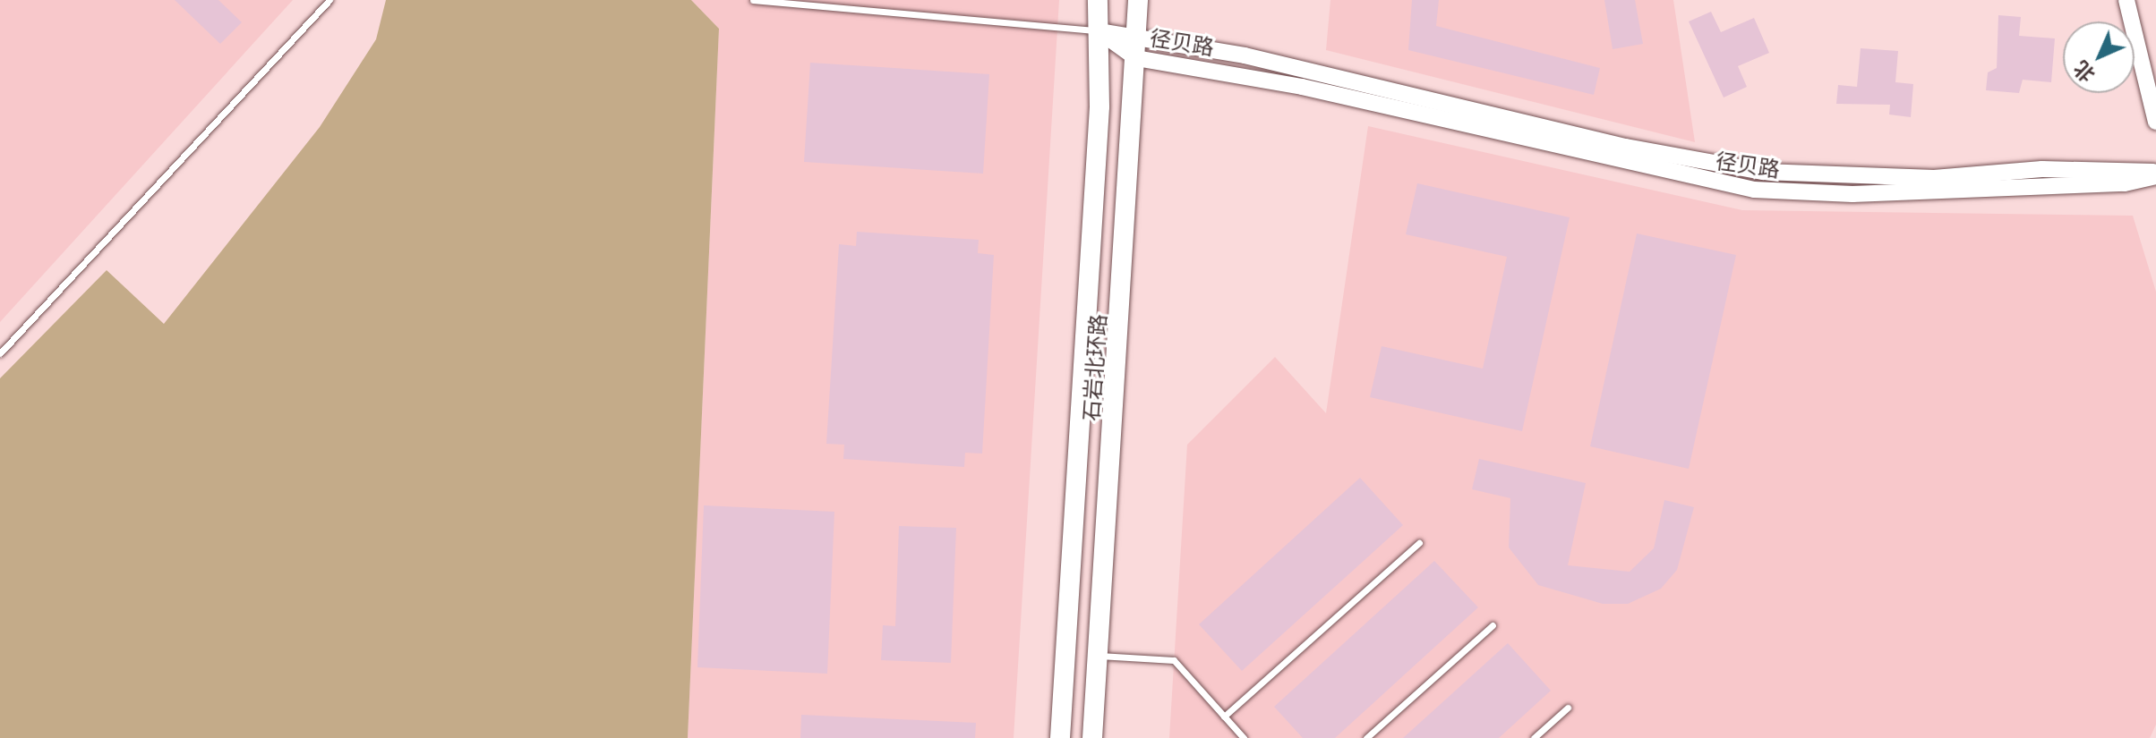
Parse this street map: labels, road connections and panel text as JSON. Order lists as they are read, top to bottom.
{
  "streets": {
    "main road": ["石岩北环路"],
    "street": ["径贝路"]
  },
  "crossings": [
    ["径贝路", "石岩北环路"]
  ],
  "north": "bottom left"
}
